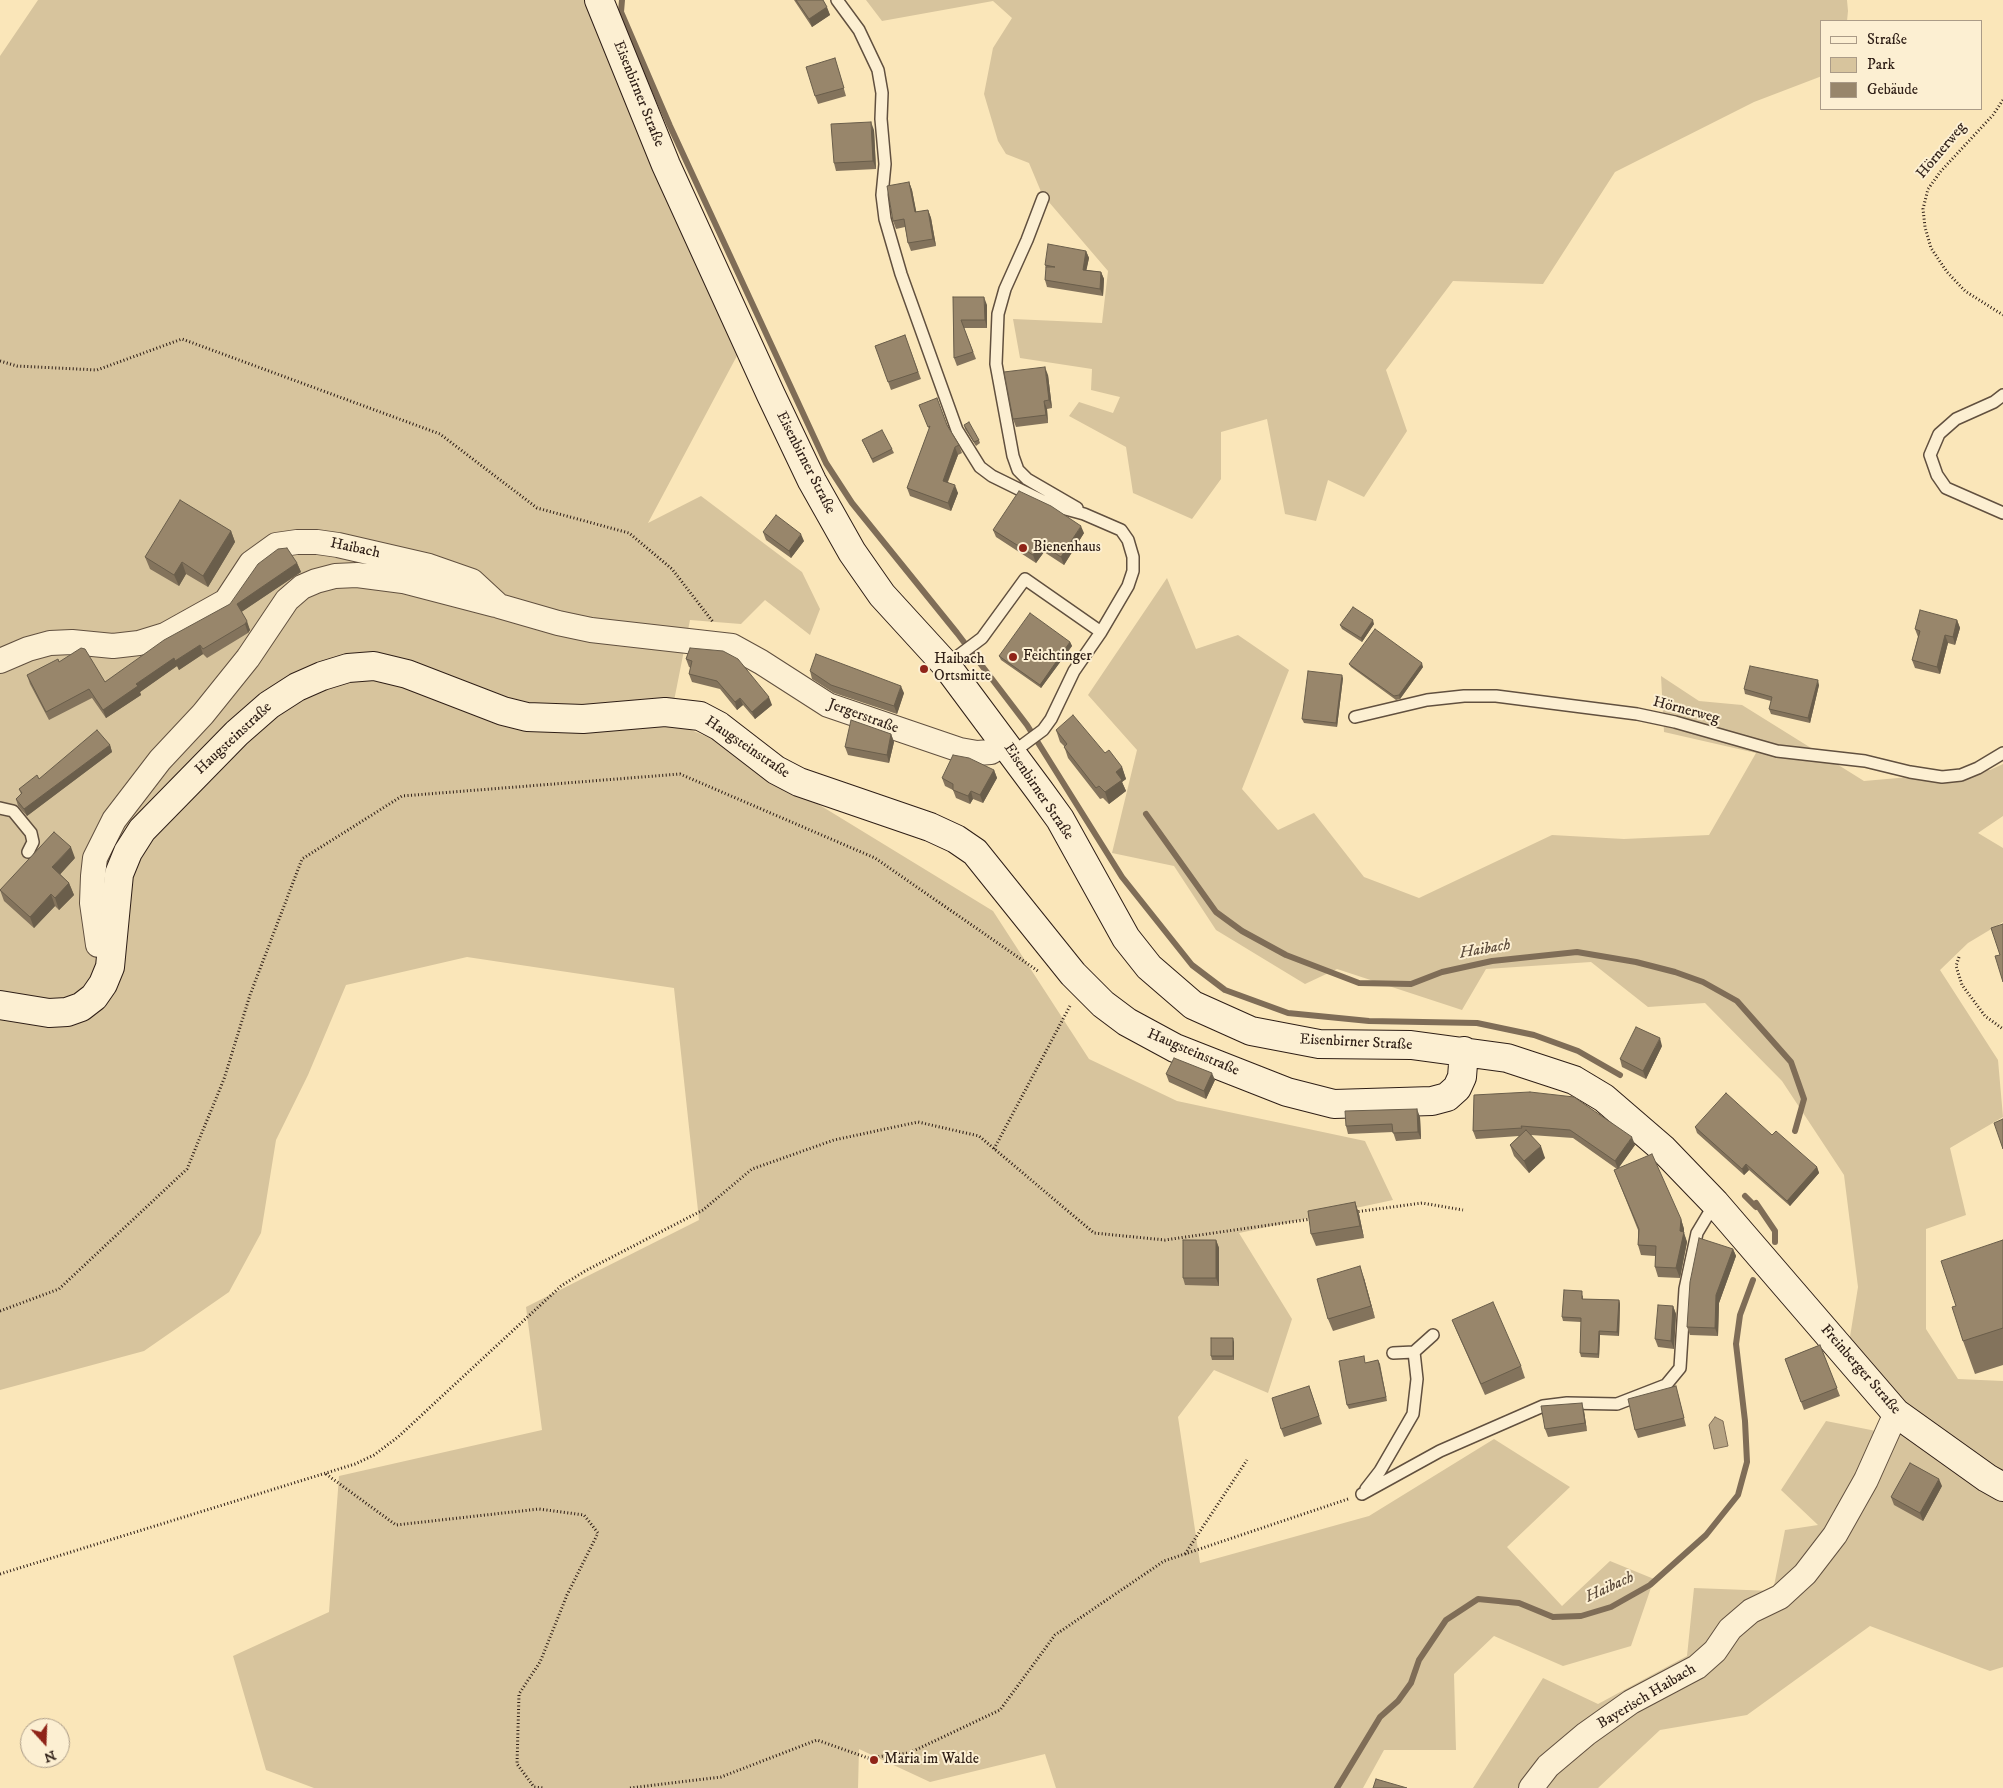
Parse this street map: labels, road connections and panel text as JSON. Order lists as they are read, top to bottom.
{
  "streets": {
    "main road": ["Eisenbirner Straße", "Haugsteinstraße", "Freinberger Straße"],
    "street": ["Haibach", "Jergerstraße", "Bayerisch Haibach"],
    "lane": ["Hörnerweg"]
  },
  "crossings": [
    ["Eisenbirner Straße", "Jergerstraße"],
    ["Eisenbirner Straße", "Haugsteinstraße"],
    ["Eisenbirner Straße", "Freinberger Straße"],
    ["Haibach", "Jergerstraße"],
    ["Freinberger Straße", "Bayerisch Haibach"]
  ],
  "water": ["Haibach"],
  "places": [
    "Bienenhaus",
    "Feichtinger",
    "Haibach Ortsmitte",
    "Maria im Walde"
  ],
  "legend": ["Straße", "Park", "Gebäude"],
  "north": "bottom"
}
